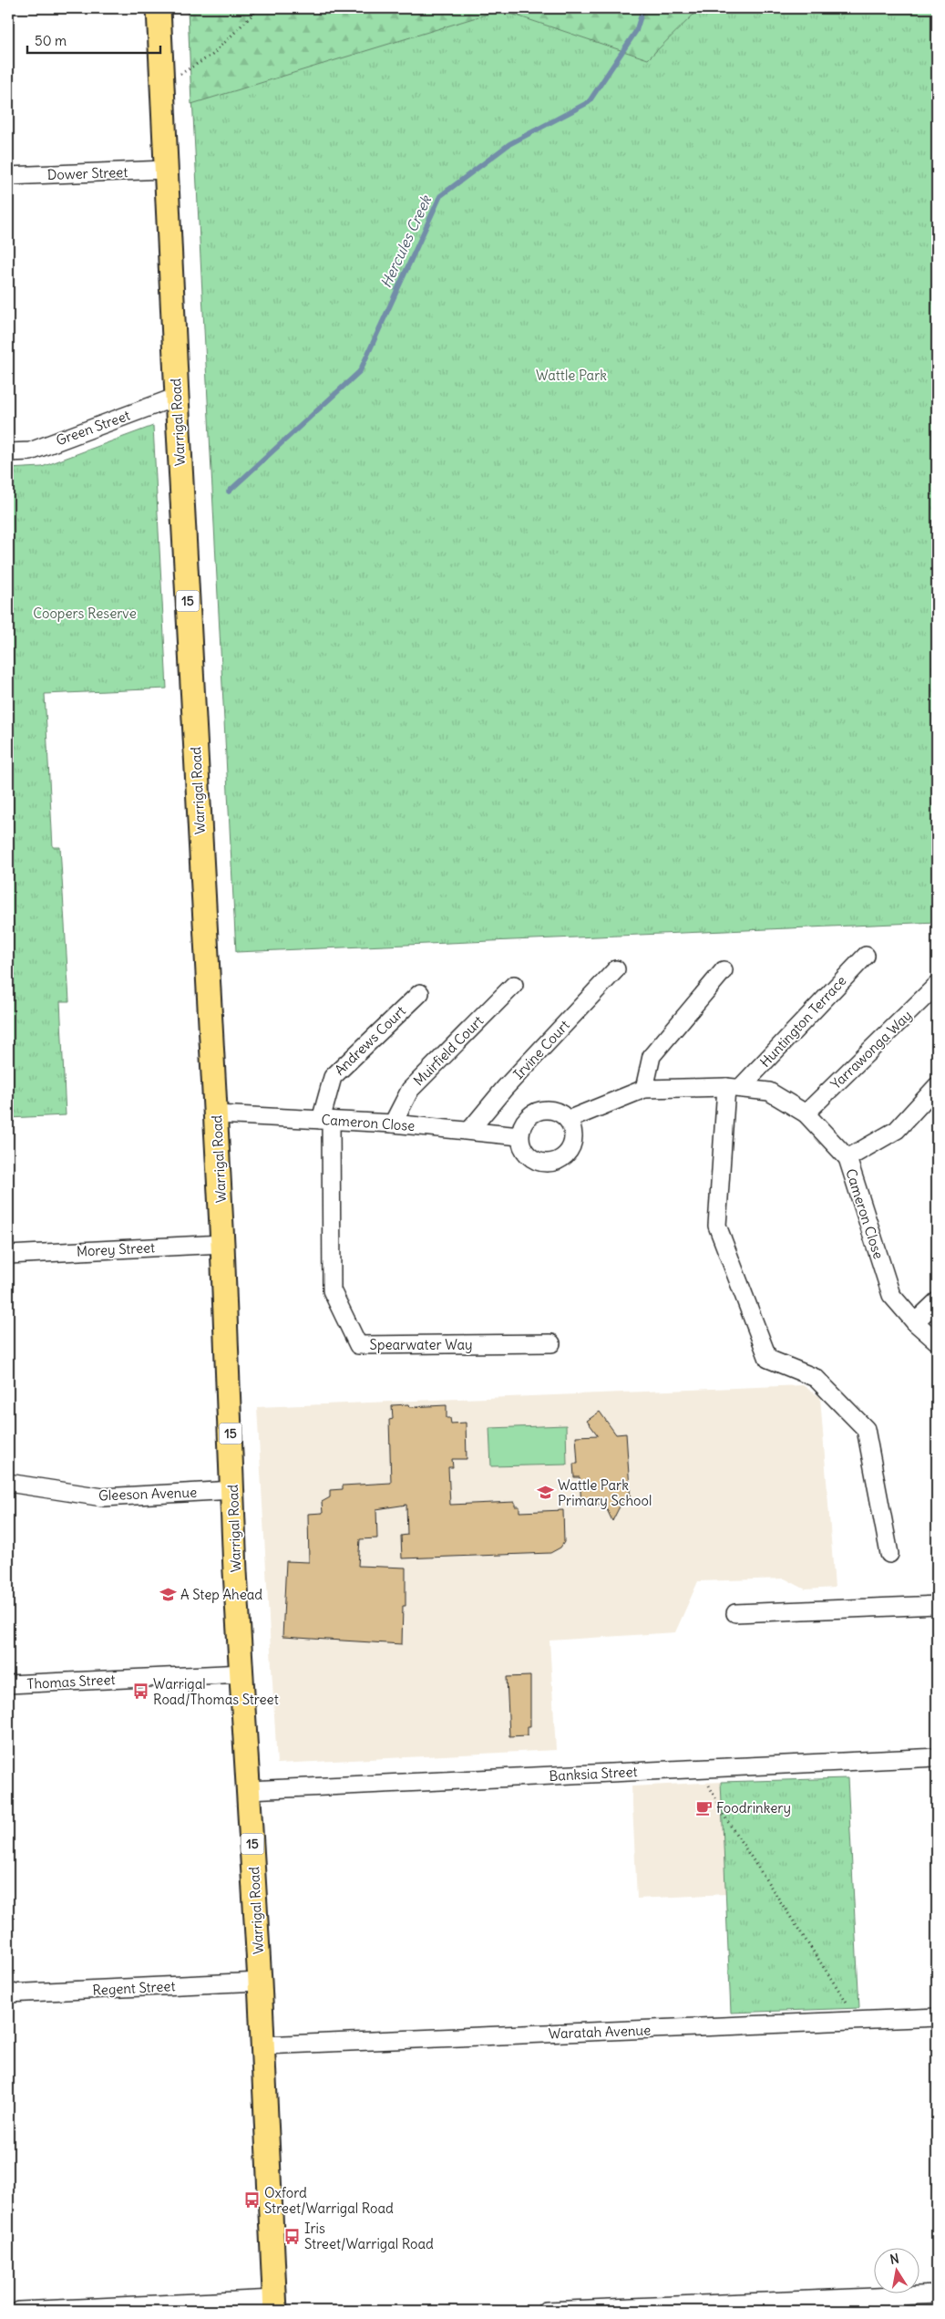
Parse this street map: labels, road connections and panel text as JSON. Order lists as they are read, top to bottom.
{
  "streets": {
    "main road": ["Warrigal Road", "15"],
    "street": [
      "Dower Street",
      "Green Street",
      "Huntington Terrace",
      "Andrews Court",
      "Irvine Court",
      "Yarrawonga Way",
      "Muirfield Court",
      "Cameron Close",
      "Morey Street",
      "Spearwater Way",
      "Gleeson Avenue",
      "Thomas Street",
      "Banksia Street",
      "Regent Street",
      "Waratah Avenue"
    ]
  },
  "crossings": [
    ["Dower Street", "Warrigal Road"],
    ["Warrigal Road", "Green Street"],
    ["Warrigal Road", "Cameron Close"],
    ["Warrigal Road", "Morey Street"],
    ["Warrigal Road", "Gleeson Avenue"],
    ["Warrigal Road", "Thomas Street"],
    ["Warrigal Road", "Banksia Street"],
    ["Warrigal Road", "Regent Street"],
    ["Warrigal Road", "Waratah Avenue"],
    ["Huntington Terrace", "Cameron Close"],
    ["Andrews Court", "Cameron Close"],
    ["Andrews Court", "Spearwater Way"],
    ["Irvine Court", "Cameron Close"],
    ["Yarrawonga Way", "Cameron Close"],
    ["Muirfield Court", "Cameron Close"],
    ["Cameron Close", "Spearwater Way"]
  ],
  "water": ["Hercules Creek"],
  "parks": ["Wattle Park", "Coopers Reserve"],
  "places": {
    "school or university": ["Wattle Park Primary School", "A Step Ahead"],
    "bus stop": ["Warrigal Road/Thomas Street", "Oxford Street/Warrigal Road", "Iris Street/Warrigal Road"],
    "cafe": ["Foodrinkery"]
  },
  "scale_bar": "50 m",
  "north": "top"
}
